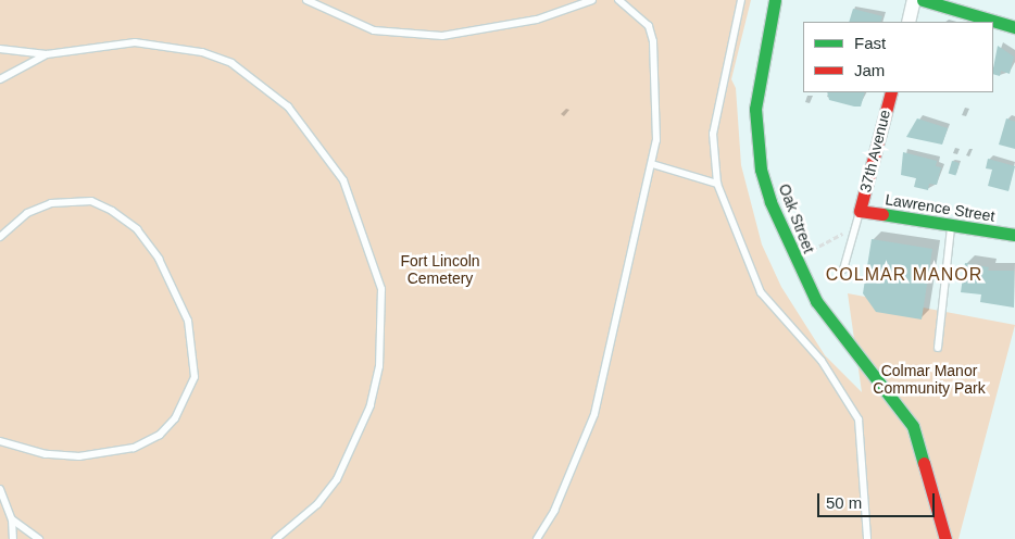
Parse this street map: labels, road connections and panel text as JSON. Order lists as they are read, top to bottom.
{
  "streets": {
    "street": ["37th Avenue", "Lawrence Street", "Oak Street"]
  },
  "crossings": [
    ["37th Avenue", "Lawrence Street"]
  ],
  "districts": ["COLMAR MANOR"],
  "parks": ["Fort Lincoln Cemetery", "Colmar Manor Community Park"],
  "legend": ["Fast", "Jam"],
  "scale_bar": "50 m"
}
